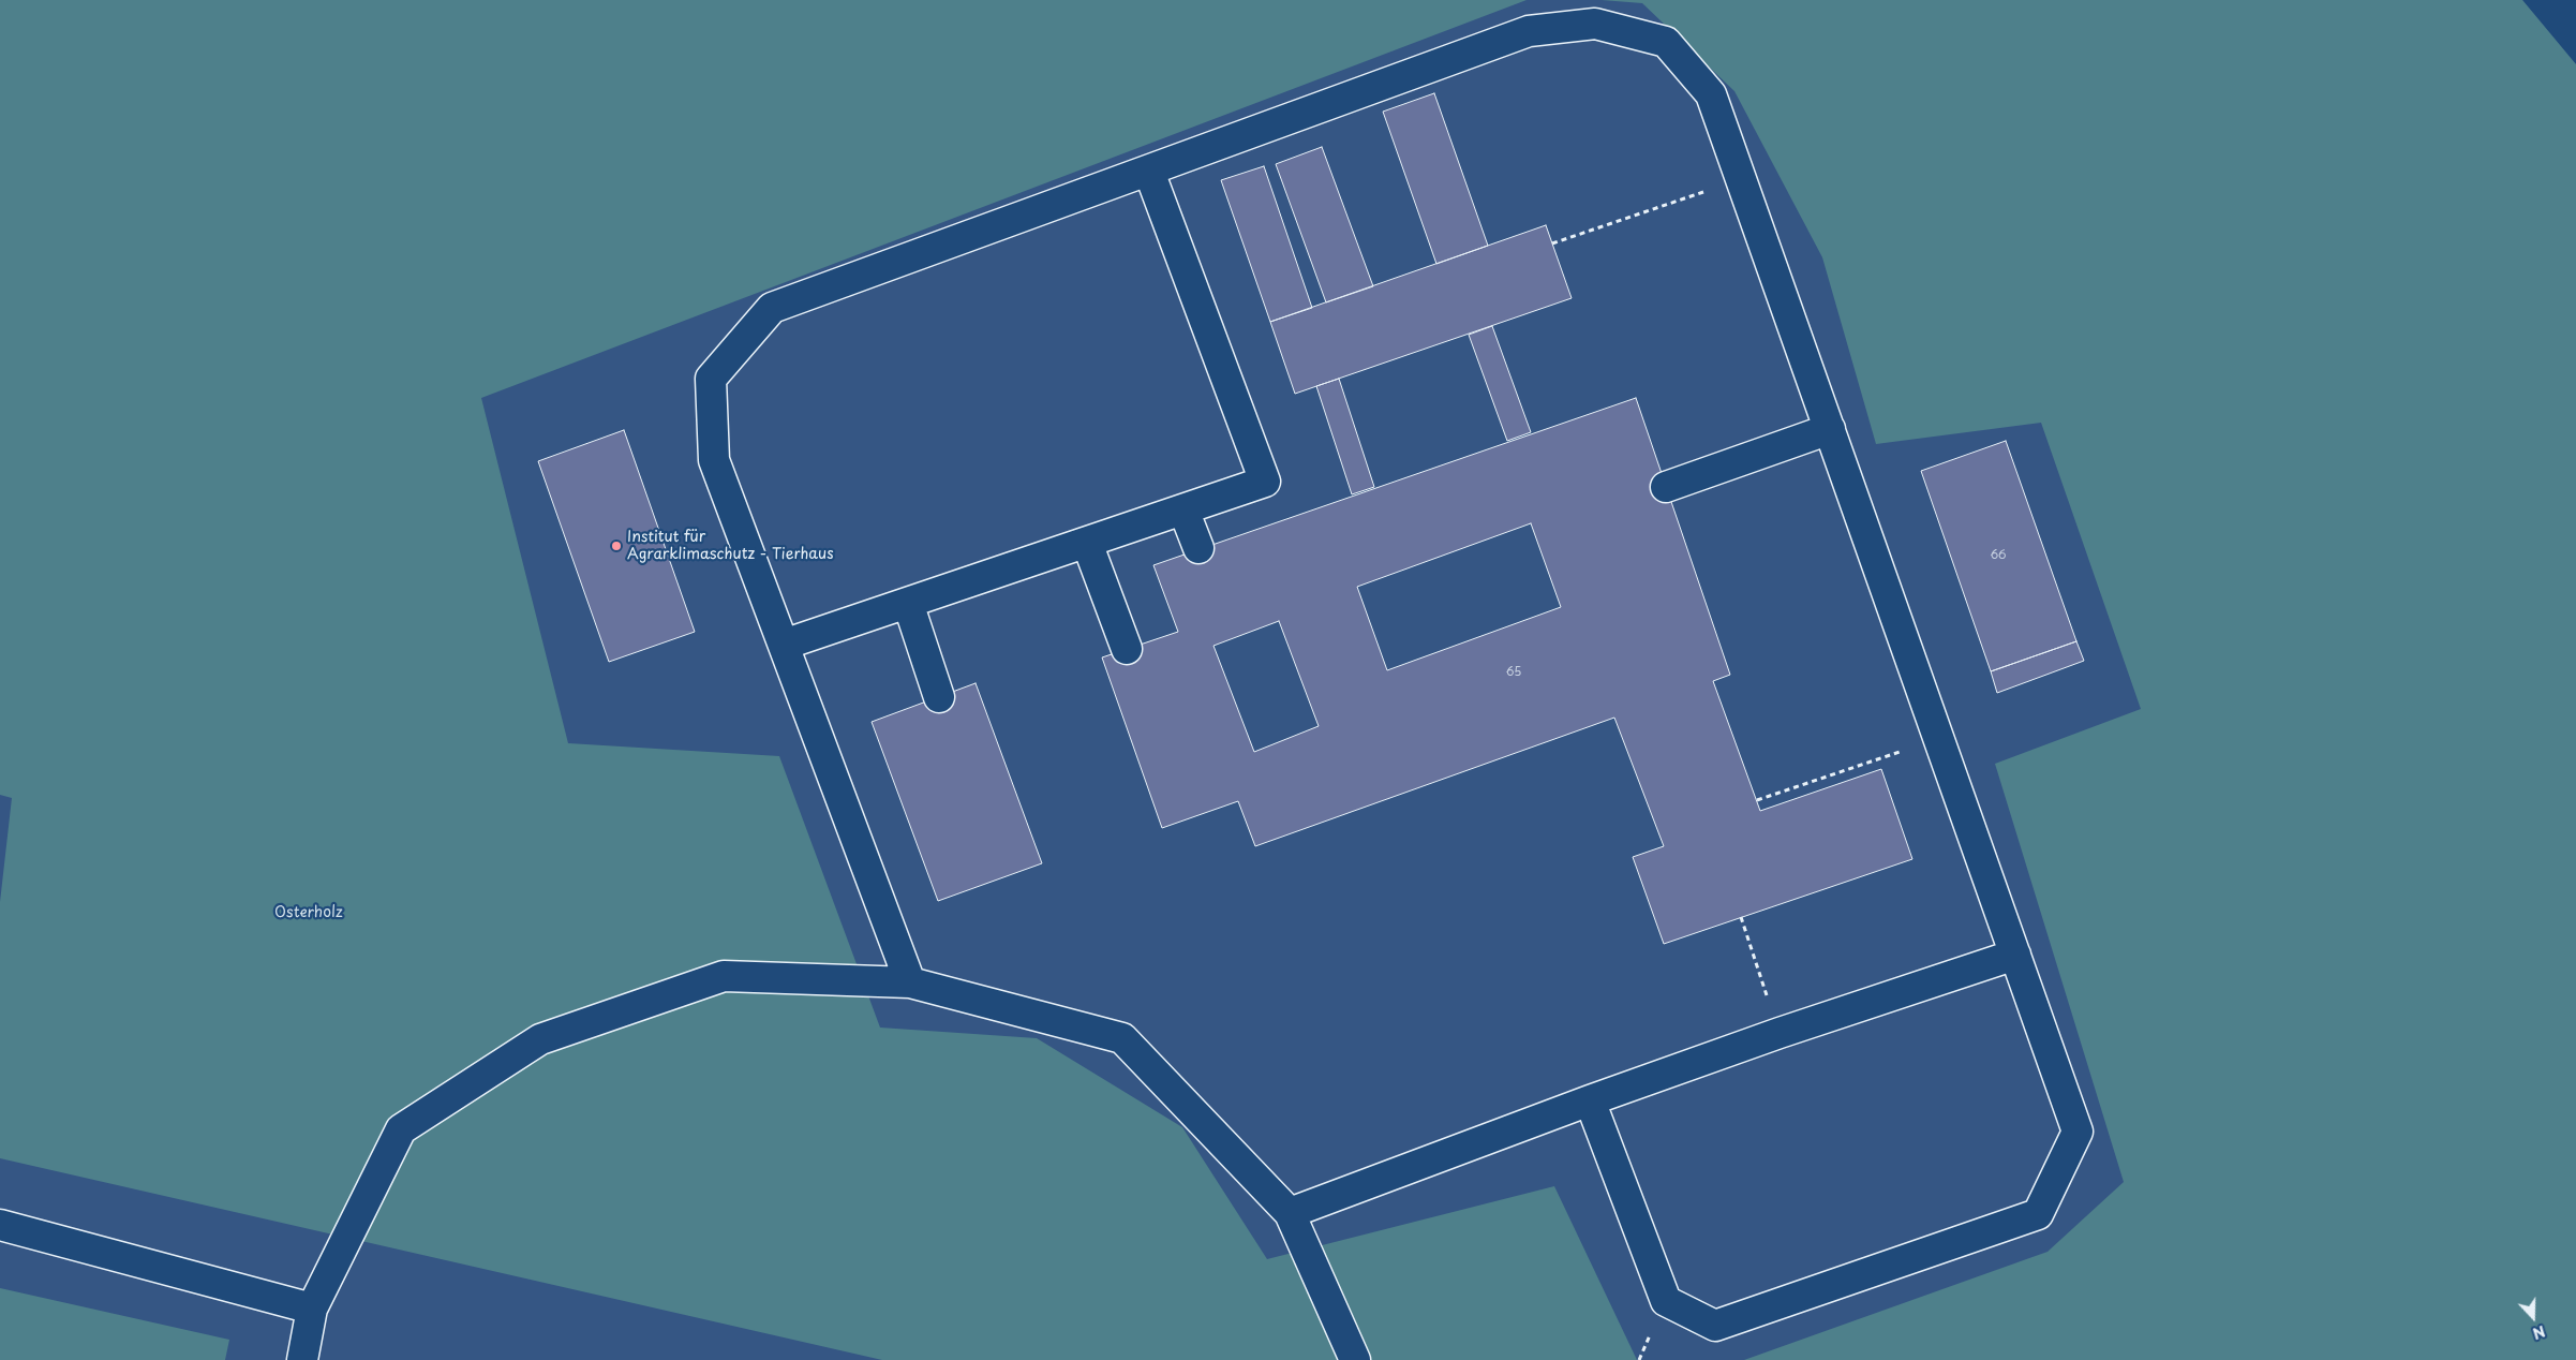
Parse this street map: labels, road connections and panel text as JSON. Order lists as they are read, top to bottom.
{
  "parks": ["Osterholz"],
  "places": ["Institut für Agrarklimaschutz - Tierhaus"],
  "house_numbers": ["66", "65"],
  "north": "bottom"
}
